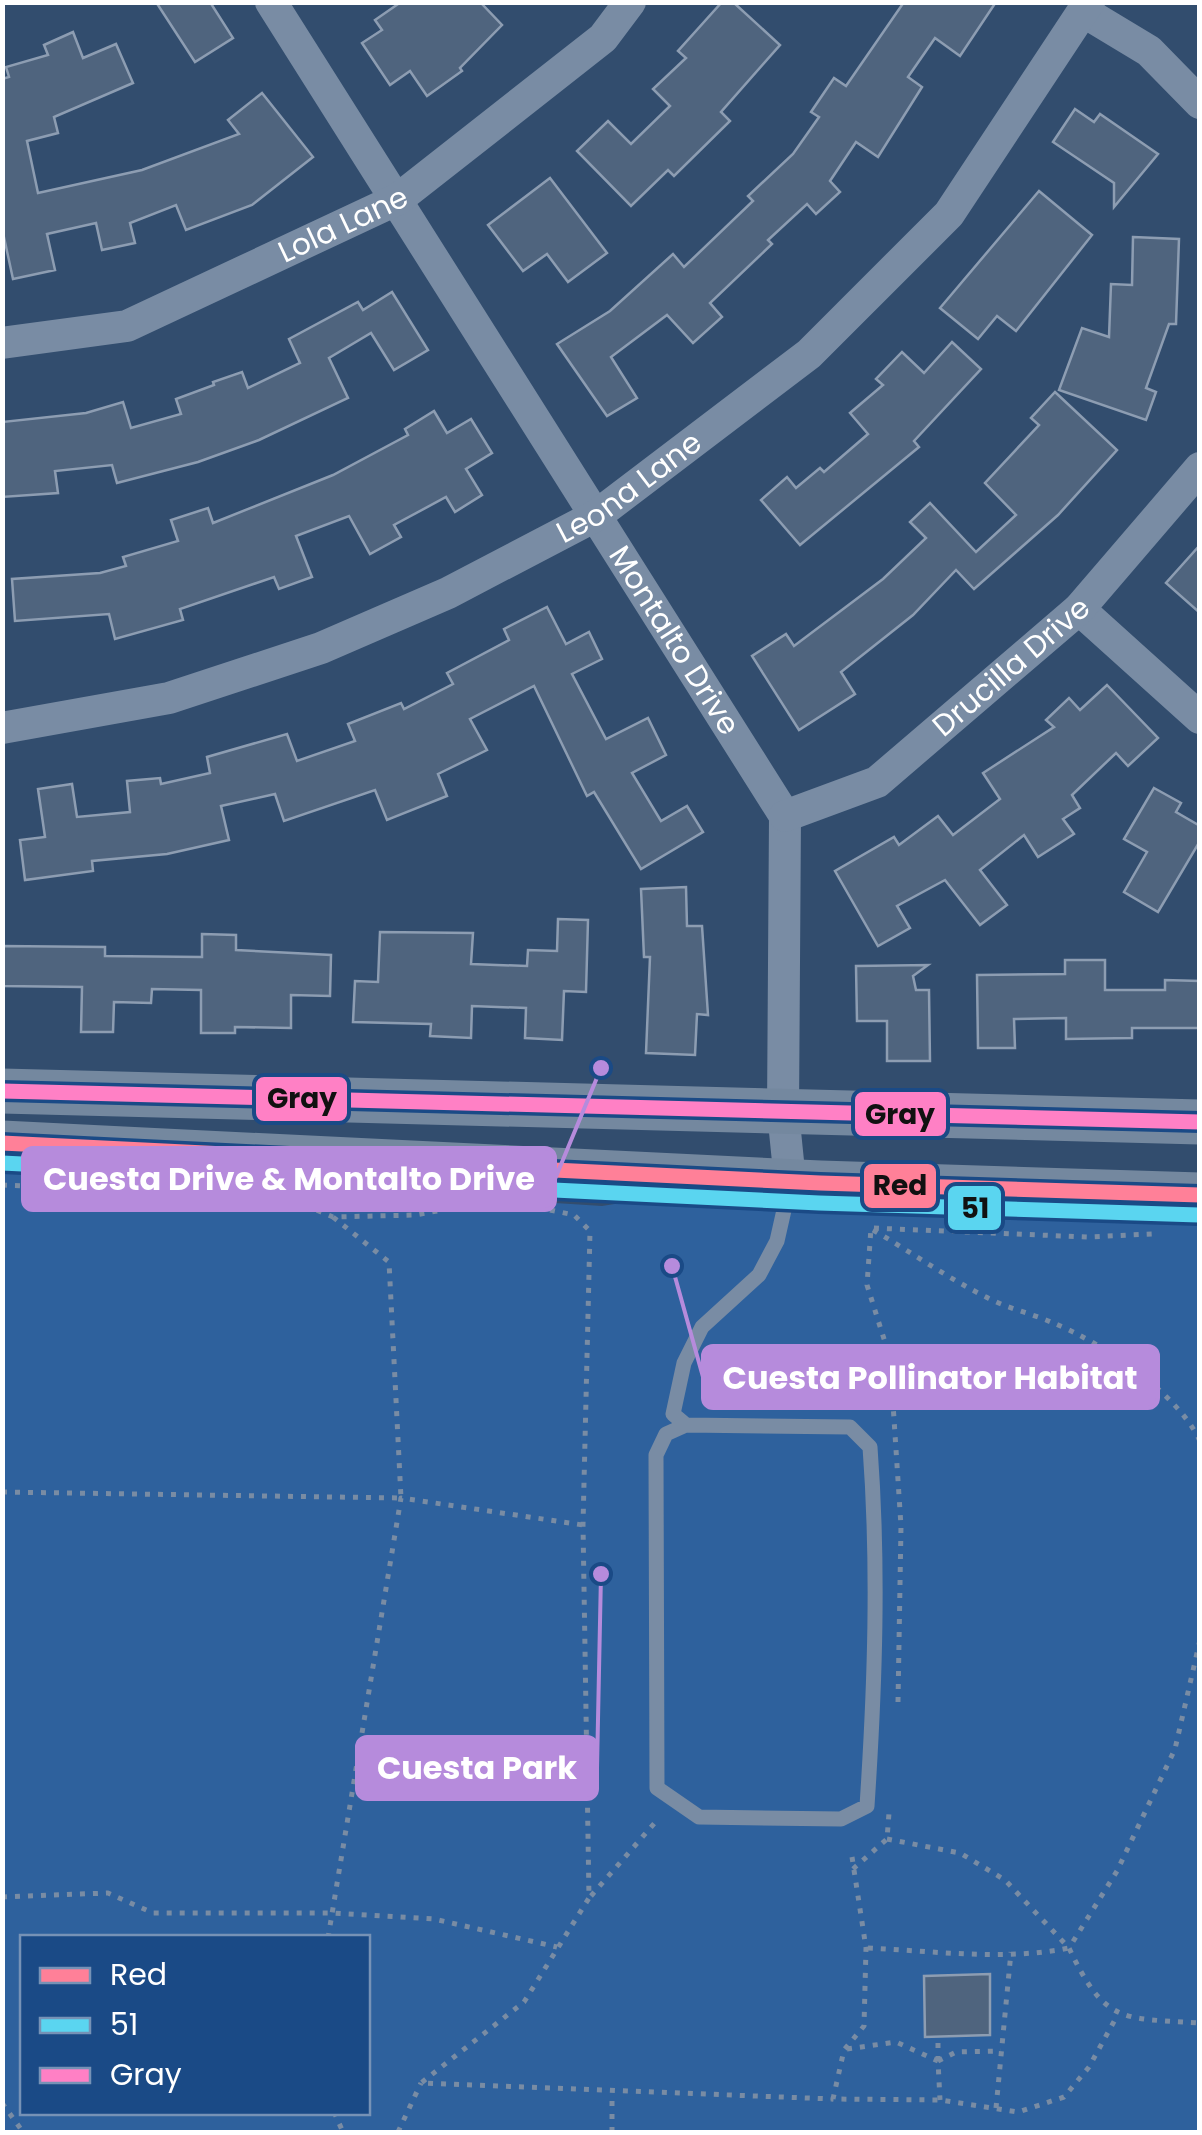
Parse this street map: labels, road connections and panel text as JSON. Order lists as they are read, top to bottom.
{
  "streets": {
    "street": [
      "Lola Lane",
      "Leona Lane",
      "Montalto Drive",
      "Drucilla Drive"
    ]
  },
  "crossings": [
    ["Lola Lane", "Montalto Drive"],
    ["Leona Lane", "Montalto Drive"],
    ["Montalto Drive", "Drucilla Drive"]
  ],
  "places": ["Cuesta Drive & Montalto Drive", "Cuesta Pollinator Habitat", "Cuesta Park"],
  "lines": ["transit line Gray", "transit line Red", "transit line 51"],
  "legend": ["Red", "51", "Gray"]
}
